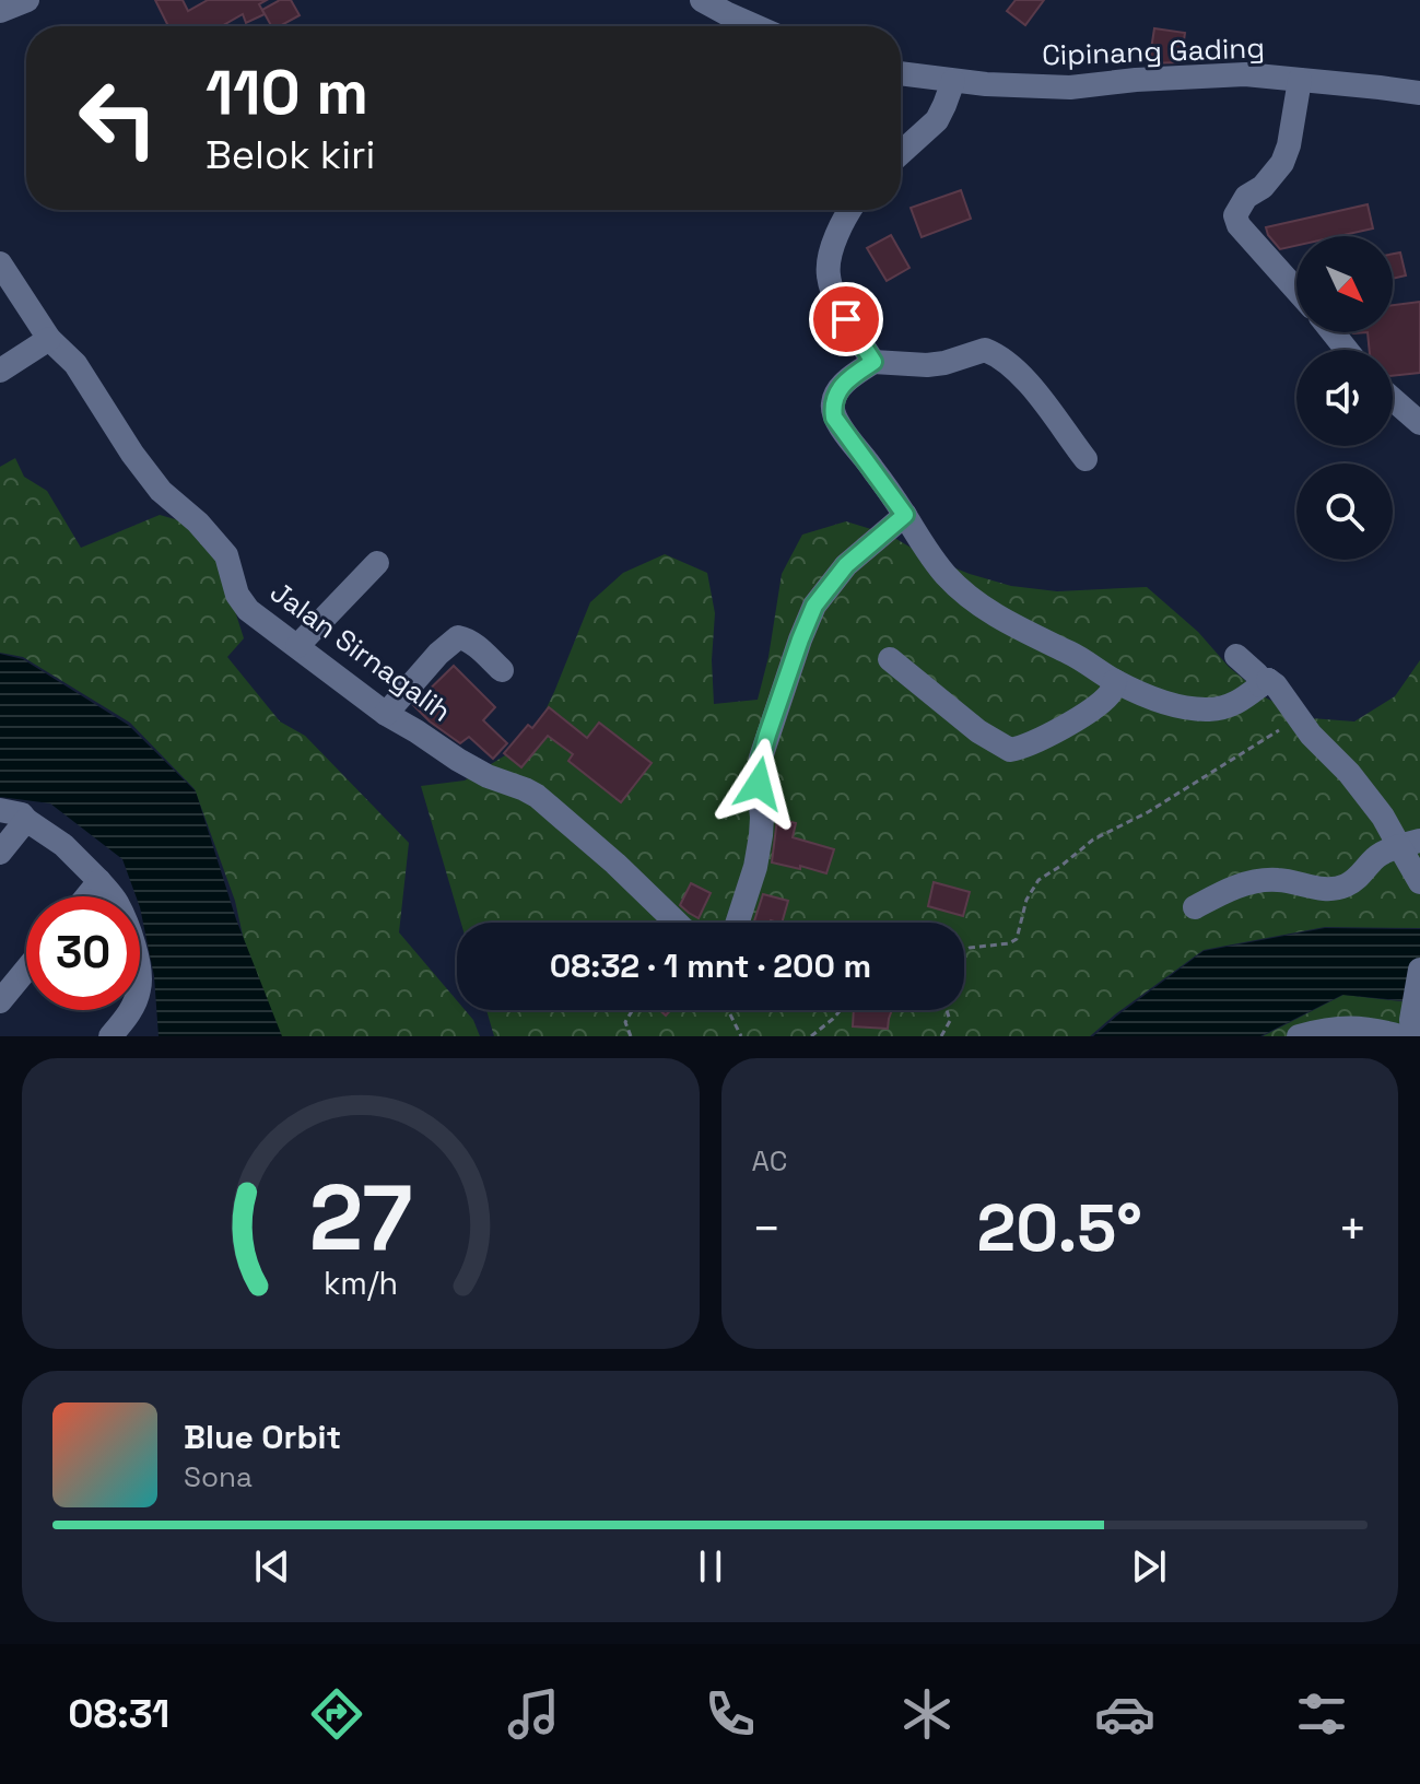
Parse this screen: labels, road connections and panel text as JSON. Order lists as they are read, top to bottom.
{
  "streets": {
    "street": ["Cipinang Gading", "Jalan Sirnagalih"]
  },
  "north": "bottom right",
  "page": {
    "turn": ["110 m", "Belok kiri"],
    "limit": "30",
    "trip": "08:32 · 1 mnt · 200 m",
    "tile": "AC",
    "heat": ["−", "20.5°", "+"],
    "song": ["Blue Orbit", "Sona"],
    "tabs": "08:31",
    "gauge": ["27", "km/h"]
  }
}
